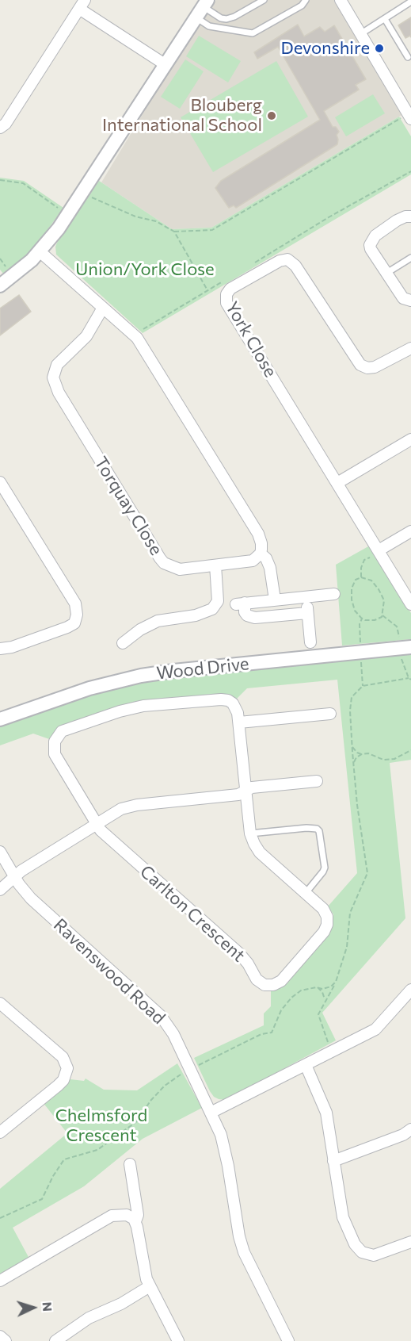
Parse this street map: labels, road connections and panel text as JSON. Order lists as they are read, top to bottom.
{
  "streets": {
    "street": [
      "York Close",
      "Torquay Close",
      "Wood Drive",
      "Carlton Crescent",
      "Ravenswood Road"
    ]
  },
  "parks": ["Union/York Close", "Chelmsford Crescent"],
  "places": ["Devonshire", "Blouberg International School"],
  "north": "right"
}
